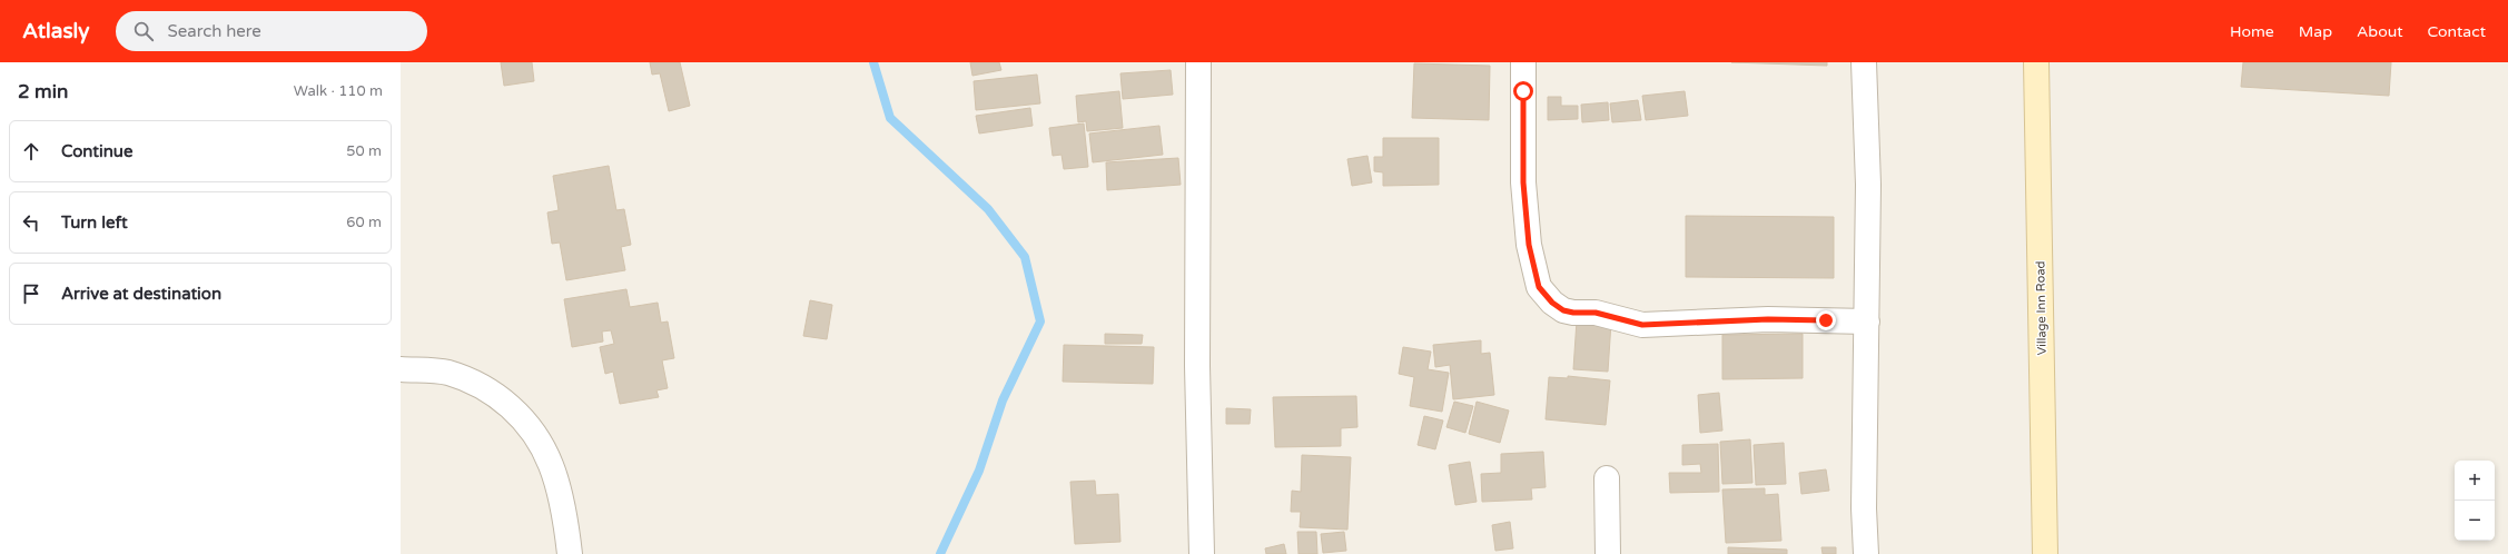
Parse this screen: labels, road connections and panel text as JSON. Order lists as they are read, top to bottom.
{
  "streets": {
    "street": ["Village Inn Road"]
  },
  "page": {
    "header": "Atlasly",
    "search": "Search here",
    "nav": [
      "Home",
      "Map",
      "About",
      "Contact"
    ],
    "heading": ["2 min", "Walk · 110 m"],
    "list": [
      ["Continue", "50 m"],
      ["Turn left", "60 m"],
      "Arrive at destination"
    ],
    "map_buttons": ["+", "−"]
  }
}
